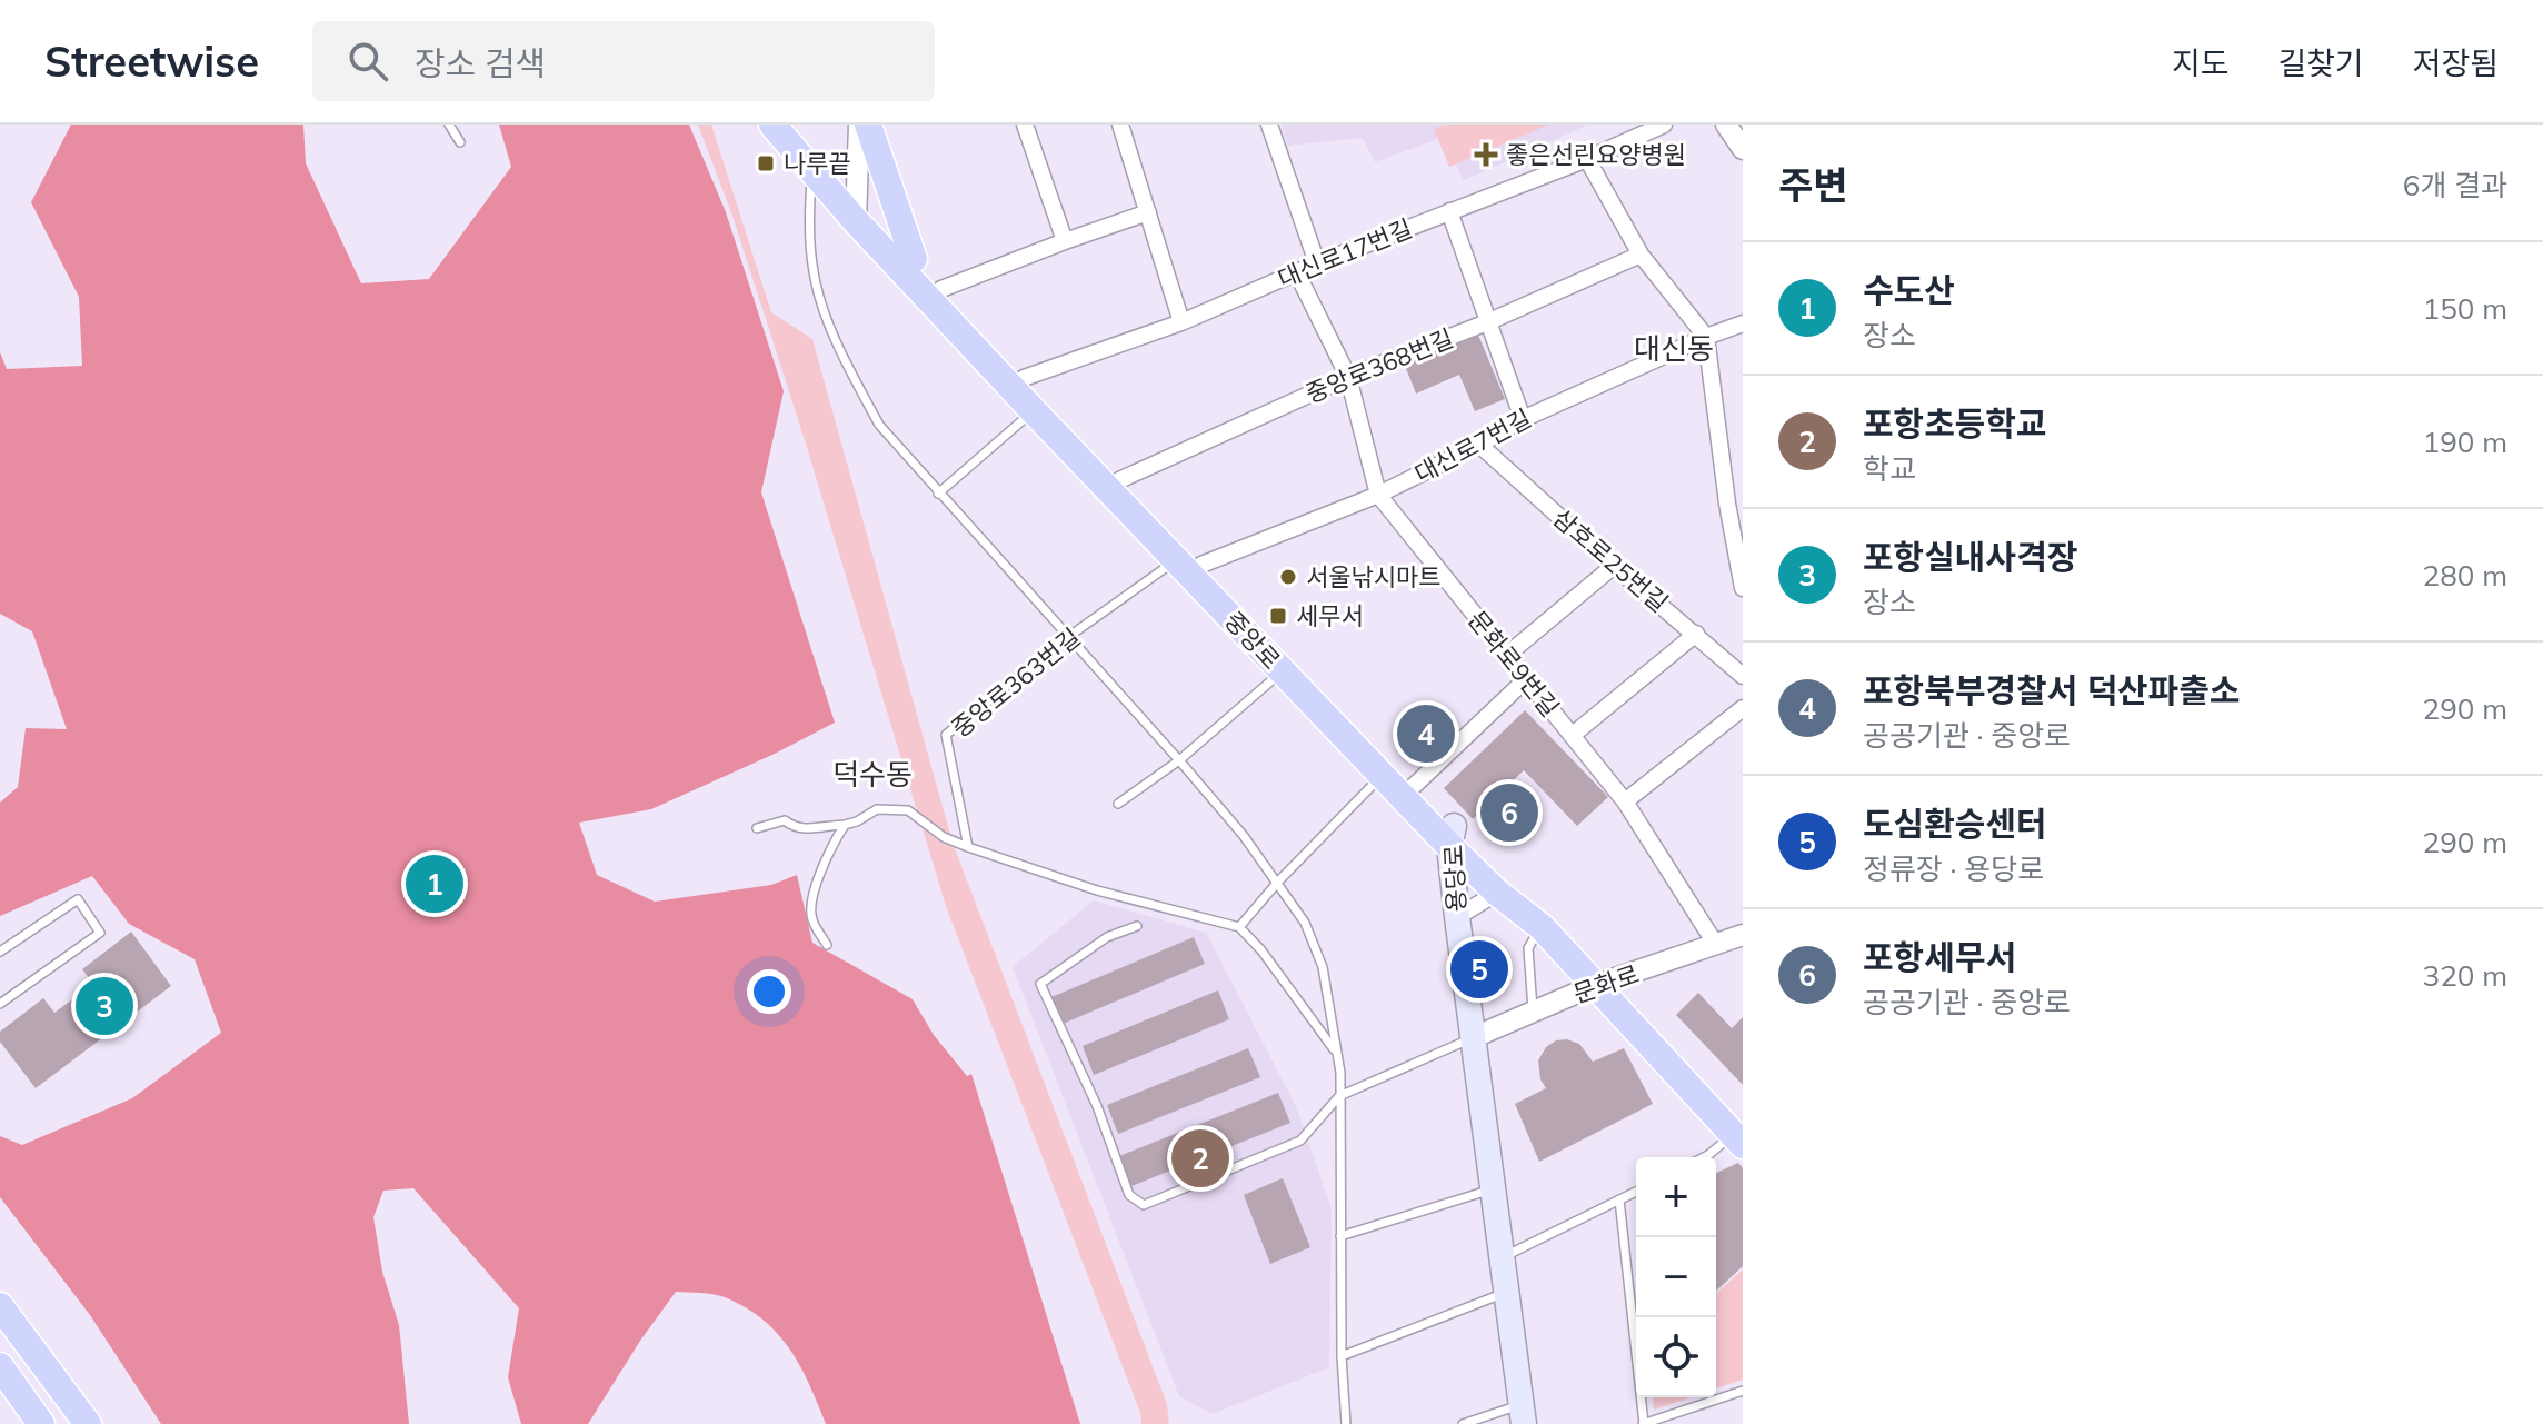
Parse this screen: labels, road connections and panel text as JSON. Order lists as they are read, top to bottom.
{
  "streets": {
    "main road": ["중앙로", "용당로"],
    "street": [
      "대신로17번길",
      "중앙로368번길",
      "대신로7번길",
      "삼호로25번길",
      "문화로9번길",
      "문화로"
    ],
    "lane": ["중앙로363번길"]
  },
  "crossings": [
    ["대신로17번길", "중앙로"],
    ["대신로17번길", "문화로9번길"],
    ["중앙로368번길", "중앙로"],
    ["중앙로368번길", "문화로9번길"],
    ["대신로7번길", "삼호로25번길"],
    ["대신로7번길", "중앙로"],
    ["대신로7번길", "문화로9번길"],
    ["대신로7번길", "중앙로363번길"],
    ["중앙로", "중앙로363번길"],
    ["중앙로", "용당로"],
    ["중앙로", "문화로"],
    ["문화로9번길", "문화로"],
    ["용당로", "문화로"]
  ],
  "districts": ["대신동", "덕수동"],
  "places": {
    "health": ["좋은선린요양병원"],
    "transit": ["나루끝", "세무서"],
    "other": ["서울낚시마트"]
  },
  "page": {
    "header": "Streetwise",
    "search": "장소 검색",
    "nav": ["지도", "길찾기", "저장됨"],
    "heading": ["주변", "6개 결과"],
    "list": [
      {
        "mark": "1",
        "name": "수도산",
        "note": "장소",
        "value": "150 m"
      },
      {
        "mark": "2",
        "name": "포항초등학교",
        "note": "학교",
        "value": "190 m"
      },
      {
        "mark": "3",
        "name": "포항실내사격장",
        "note": "장소",
        "value": "280 m"
      },
      {
        "mark": "4",
        "name": "포항북부경찰서 덕산파출소",
        "note": "공공기관 · 중앙로",
        "value": "290 m"
      },
      {
        "mark": "5",
        "name": "도심환승센터",
        "note": "정류장 · 용당로",
        "value": "290 m"
      },
      {
        "mark": "6",
        "name": "포항세무서",
        "note": "공공기관 · 중앙로",
        "value": "320 m"
      }
    ],
    "pins": [
      "4",
      "6",
      "1",
      "5",
      "3",
      "2"
    ],
    "map_buttons": ["+", "−"]
  }
}
